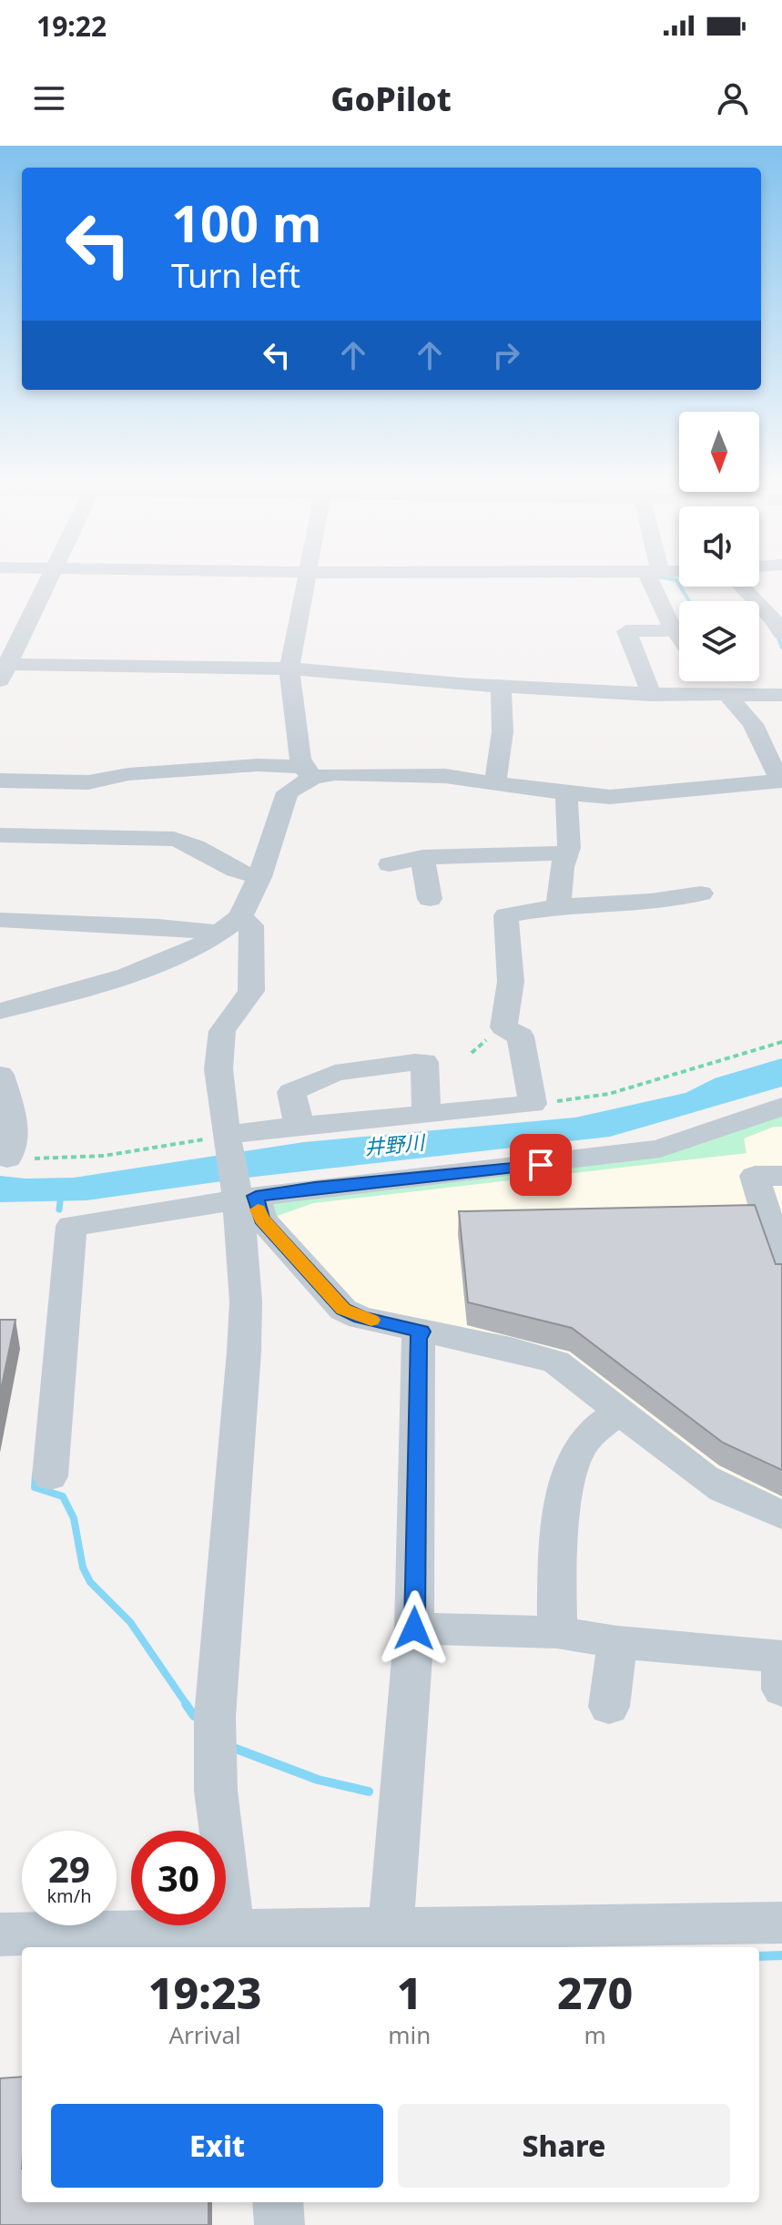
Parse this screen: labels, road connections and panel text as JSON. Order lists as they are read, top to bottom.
{
  "water": ["井野川"],
  "north": "bottom",
  "page": {
    "status": "19:22",
    "header": "GoPilot",
    "turn": ["100 m", "Turn left"],
    "speed": "29 km/h",
    "limit": "30",
    "eta": [
      "19:23",
      "Arrival",
      "1",
      "min",
      "270",
      "m"
    ],
    "buttons": ["Exit", "Share"]
  }
}
